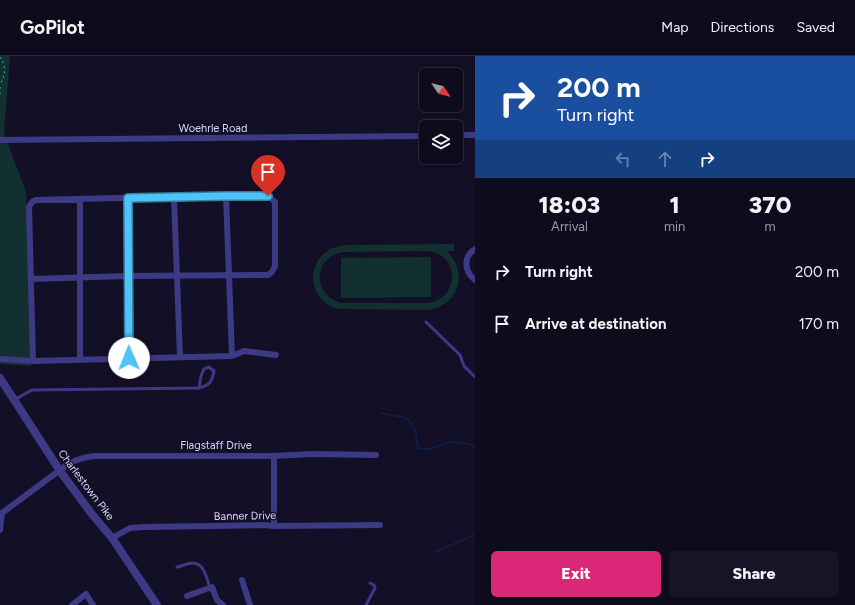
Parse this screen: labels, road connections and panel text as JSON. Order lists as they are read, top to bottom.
{
  "streets": {
    "street": [
      "Woehrle Road",
      "Flagstaff Drive",
      "Charlestown Pike",
      "Banner Drive"
    ]
  },
  "crossings": [
    ["Flagstaff Drive", "Charlestown Pike"],
    ["Charlestown Pike", "Banner Drive"]
  ],
  "north": "bottom right",
  "page": {
    "header": "GoPilot",
    "nav": ["Map", "Directions", "Saved"],
    "turn": ["200 m", "Turn right"],
    "eta": [
      "18:03",
      "Arrival",
      "1",
      "min",
      "370",
      "m"
    ],
    "list": [
      {
        "name": "Turn right",
        "value": "200 m"
      },
      {
        "name": "Arrive at destination",
        "value": "170 m"
      }
    ],
    "buttons": ["Exit", "Share"]
  }
}
